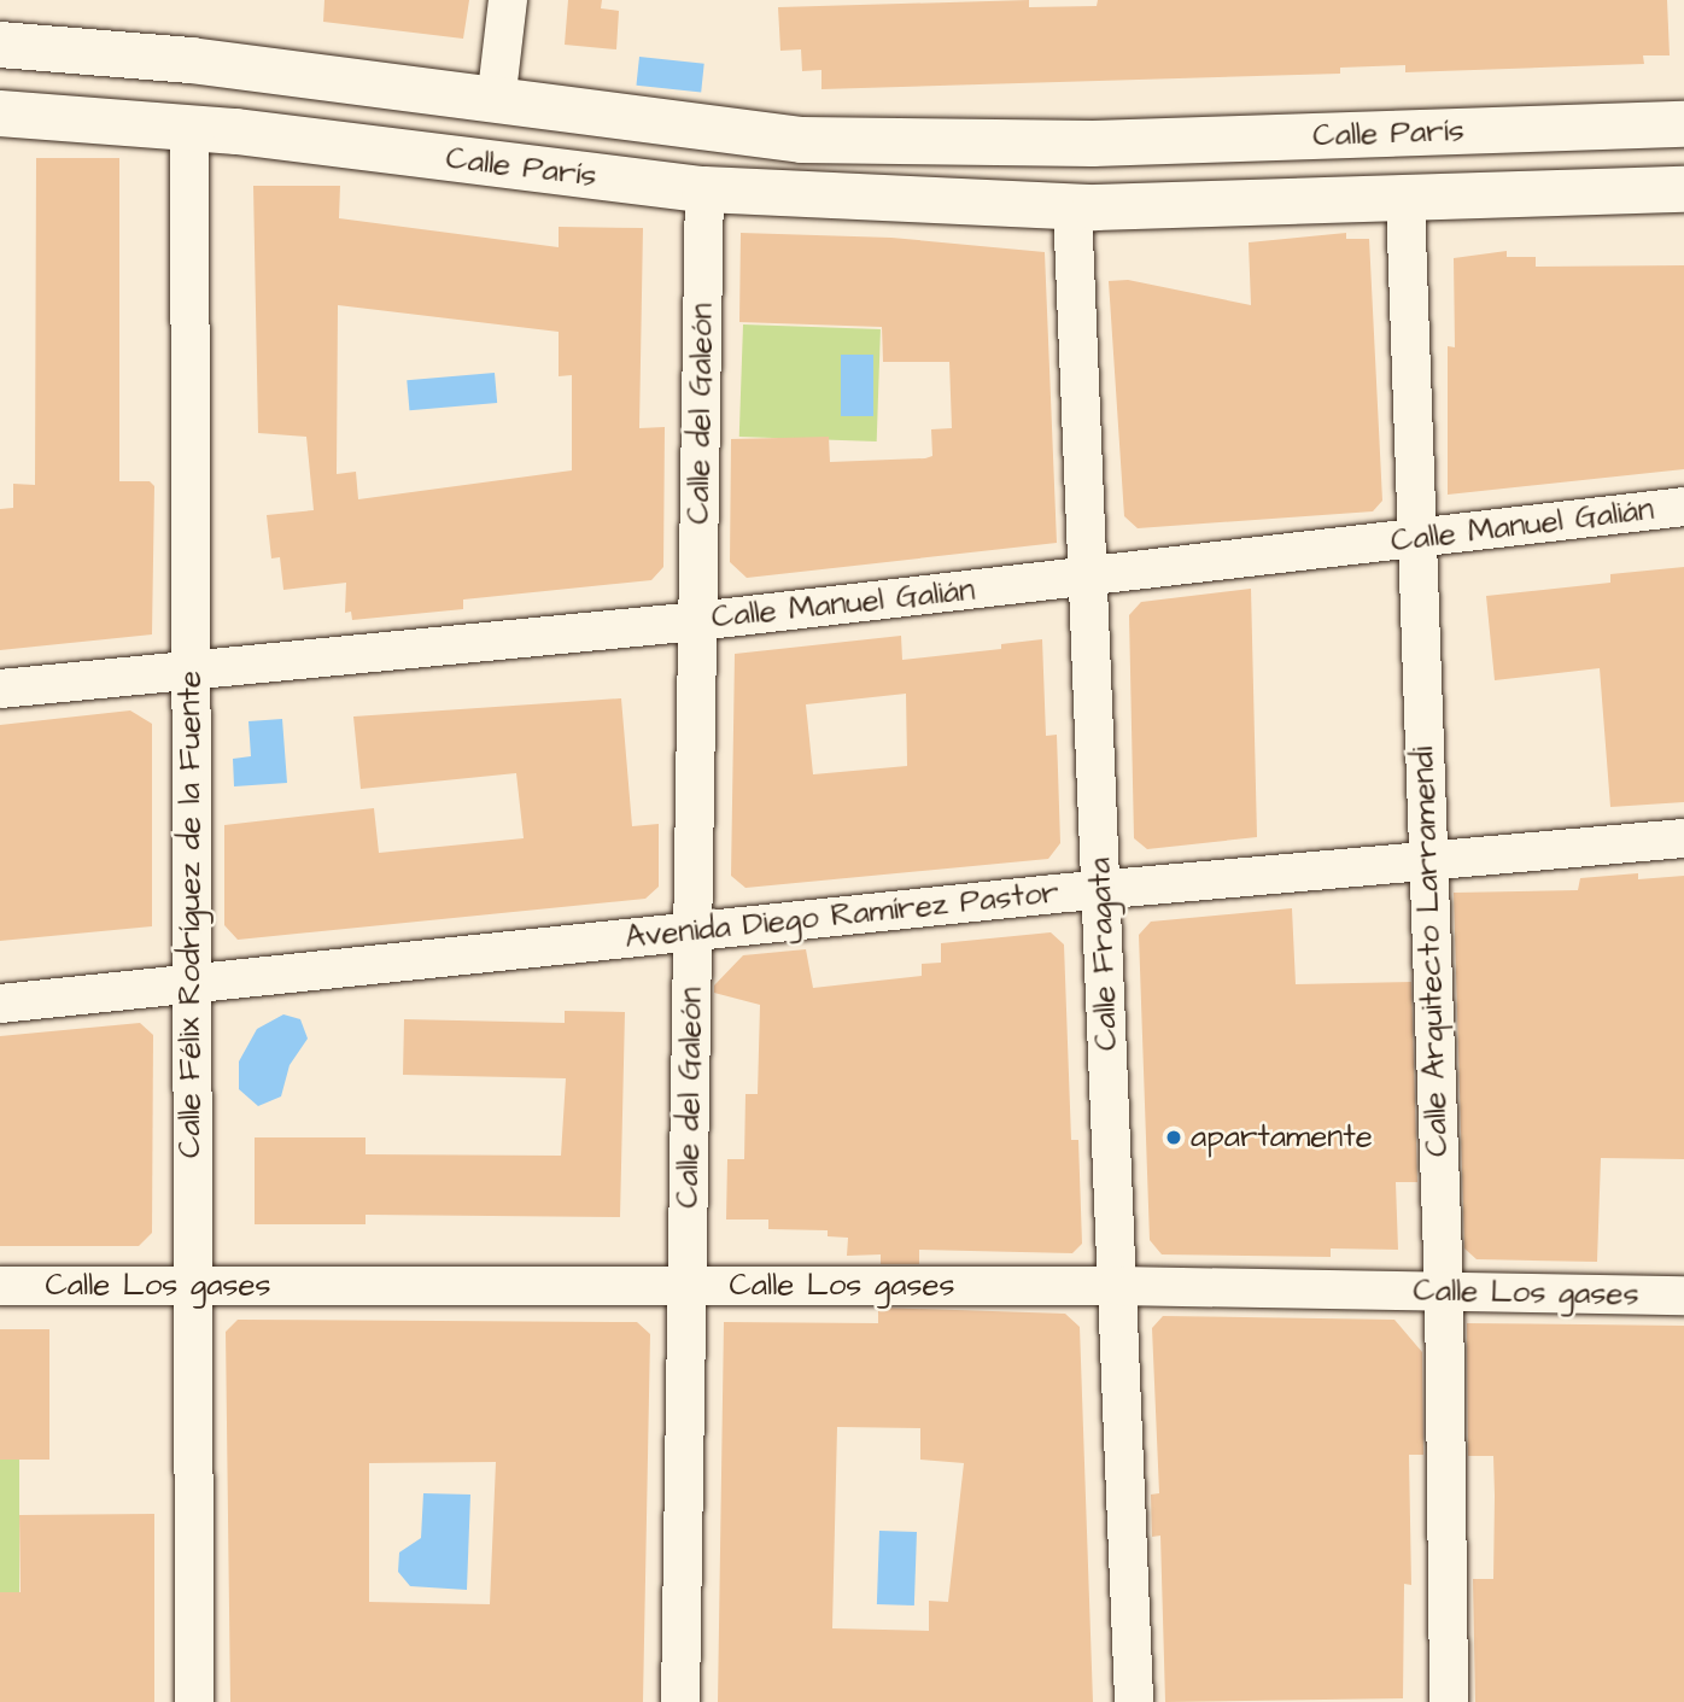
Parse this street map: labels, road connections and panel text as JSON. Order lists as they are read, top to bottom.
{
  "streets": {
    "main road": ["Calle París", "Calle Félix Rodríguez de la Fuente"],
    "street": [
      "Calle del Galeón",
      "Calle Manuel Galián",
      "Avenida Diego Ramírez Pastor",
      "Calle Arquitecto Larramendi",
      "Calle Fragata",
      "Calle Los gases"
    ]
  },
  "crossings": [
    ["Calle París", "Calle del Galeón"],
    ["Calle París", "Calle Félix Rodríguez de la Fuente"],
    ["Calle París", "Calle Arquitecto Larramendi"],
    ["Calle París", "Calle Fragata"],
    ["Calle del Galeón", "Calle Manuel Galián"],
    ["Calle del Galeón", "Avenida Diego Ramírez Pastor"],
    ["Calle del Galeón", "Calle Los gases"],
    ["Calle Manuel Galián", "Calle Félix Rodríguez de la Fuente"],
    ["Calle Manuel Galián", "Calle Arquitecto Larramendi"],
    ["Calle Manuel Galián", "Calle Fragata"],
    ["Calle Félix Rodríguez de la Fuente", "Avenida Diego Ramírez Pastor"],
    ["Calle Félix Rodríguez de la Fuente", "Calle Los gases"],
    ["Avenida Diego Ramírez Pastor", "Calle Arquitecto Larramendi"],
    ["Avenida Diego Ramírez Pastor", "Calle Fragata"],
    ["Calle Arquitecto Larramendi", "Calle Los gases"],
    ["Calle Fragata", "Calle Los gases"]
  ],
  "places": ["apartamente"]
}
